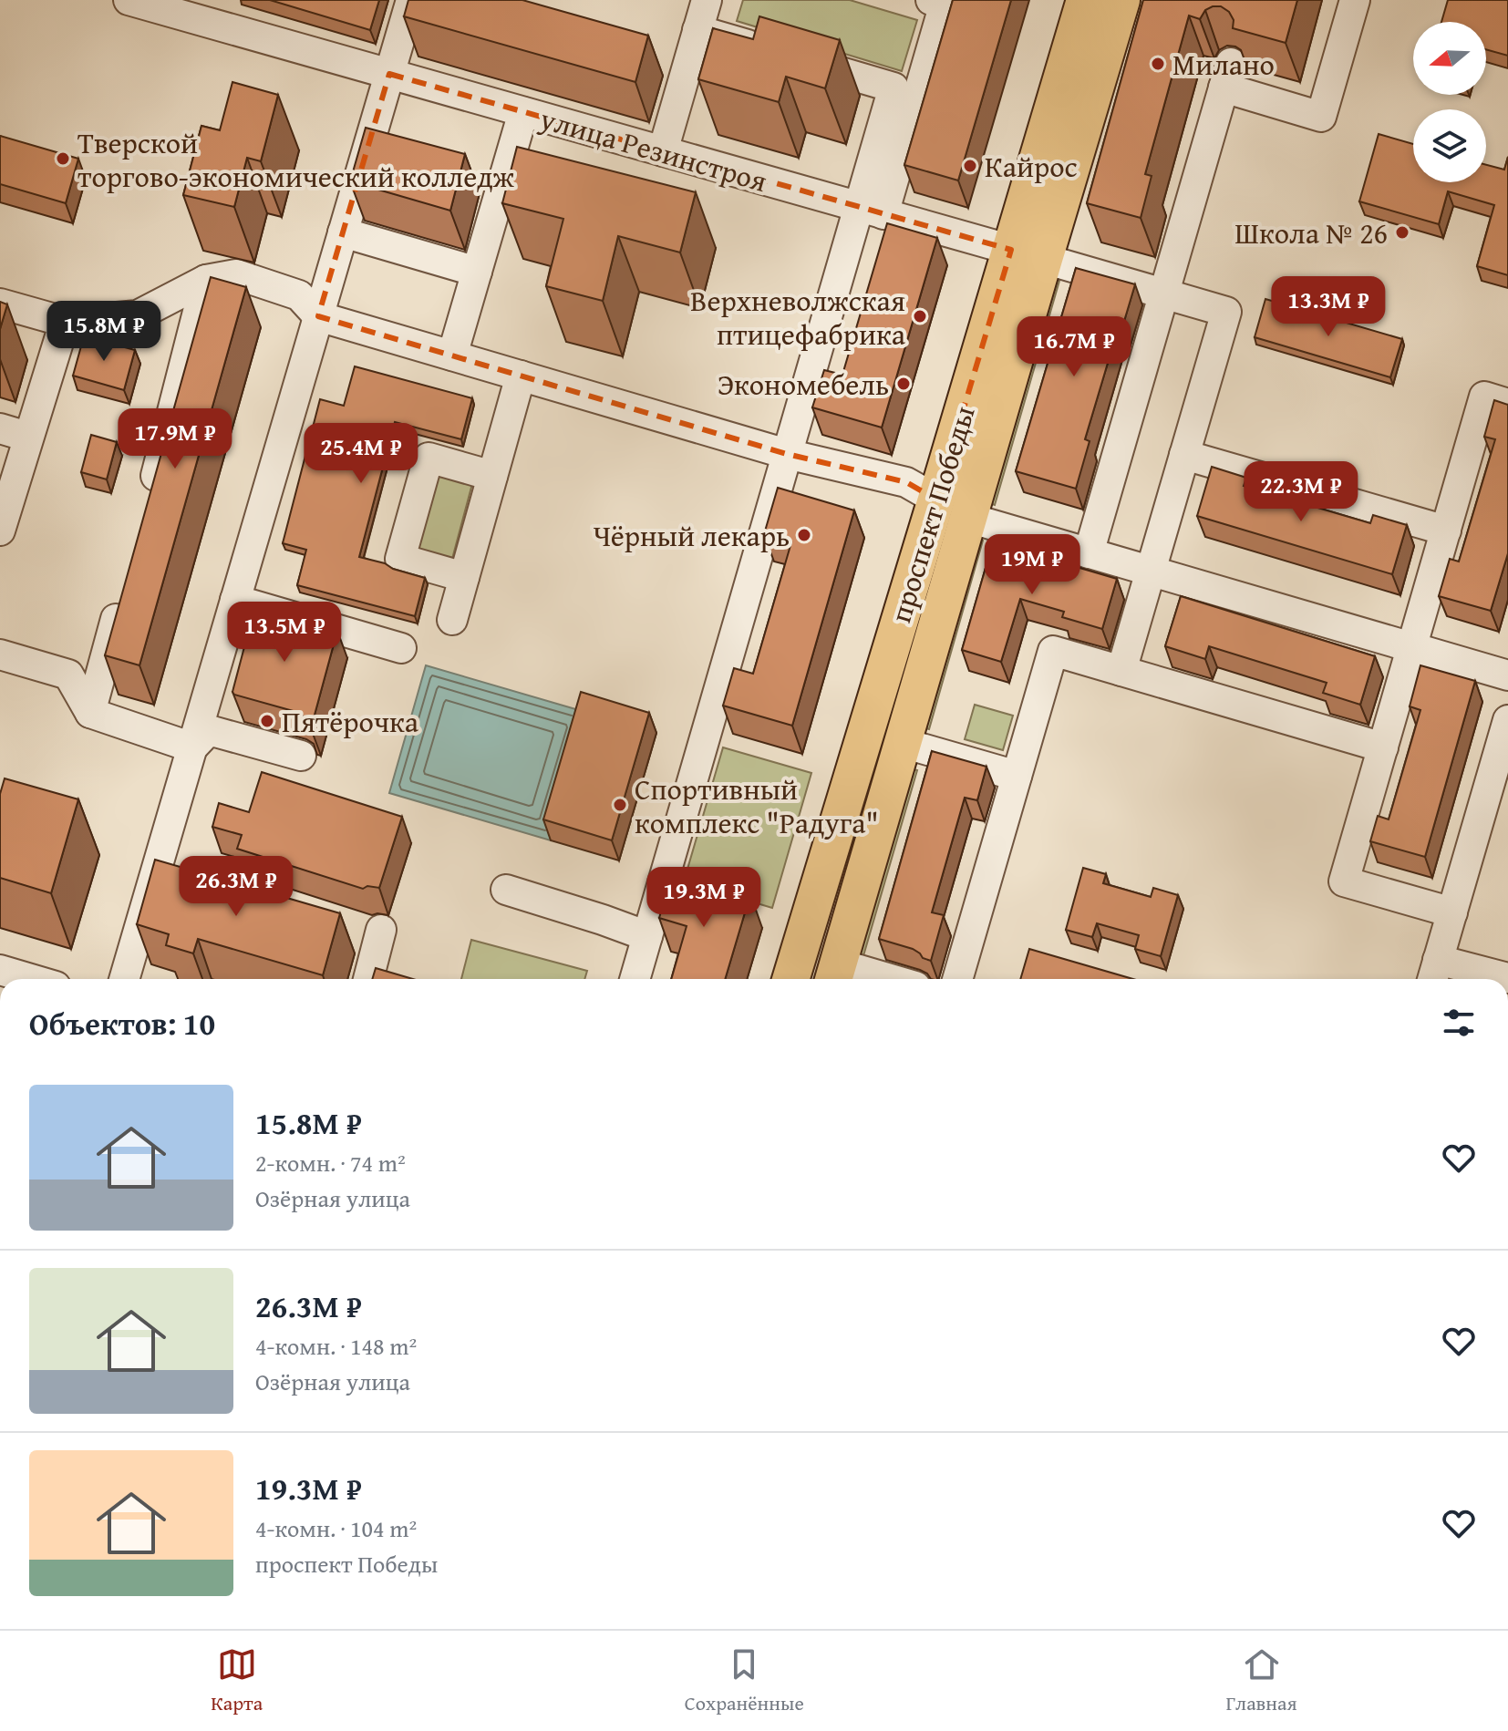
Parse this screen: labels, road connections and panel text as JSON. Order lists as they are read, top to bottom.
{
  "streets": {
    "main road": ["проспект Победы"],
    "street": ["улица Резинстроя"]
  },
  "crossings": [
    ["улица Резинстроя", "проспект Победы"]
  ],
  "places": [
    "Милано",
    "Тверской торгово-экономический колледж",
    "Кайрос",
    "Школа № 26",
    "Верхневолжская птицефабрика",
    "Экономебель",
    "Чёрный лекарь",
    "Пятёрочка",
    "Спортивный комплекс \"Радуга\""
  ],
  "north": "left",
  "page": {
    "price": [
      "13.3M ₽",
      "15.8M ₽",
      "16.7M ₽",
      "17.9M ₽",
      "25.4M ₽",
      "22.3M ₽",
      "19M ₽",
      "13.5M ₽",
      "26.3M ₽",
      "19.3M ₽"
    ],
    "heading": "Объектов: 10",
    "list": [
      {
        "name": "15.8M ₽",
        "note": "2-комн. · 74 m² · Озёрная улица"
      },
      {
        "name": "26.3M ₽",
        "note": "4-комн. · 148 m² · Озёрная улица"
      },
      {
        "name": "19.3M ₽",
        "note": "4-комн. · 104 m² · проспект Победы"
      }
    ],
    "tabs": ["Карта", "Сохранённые", "Главная"]
  }
}
